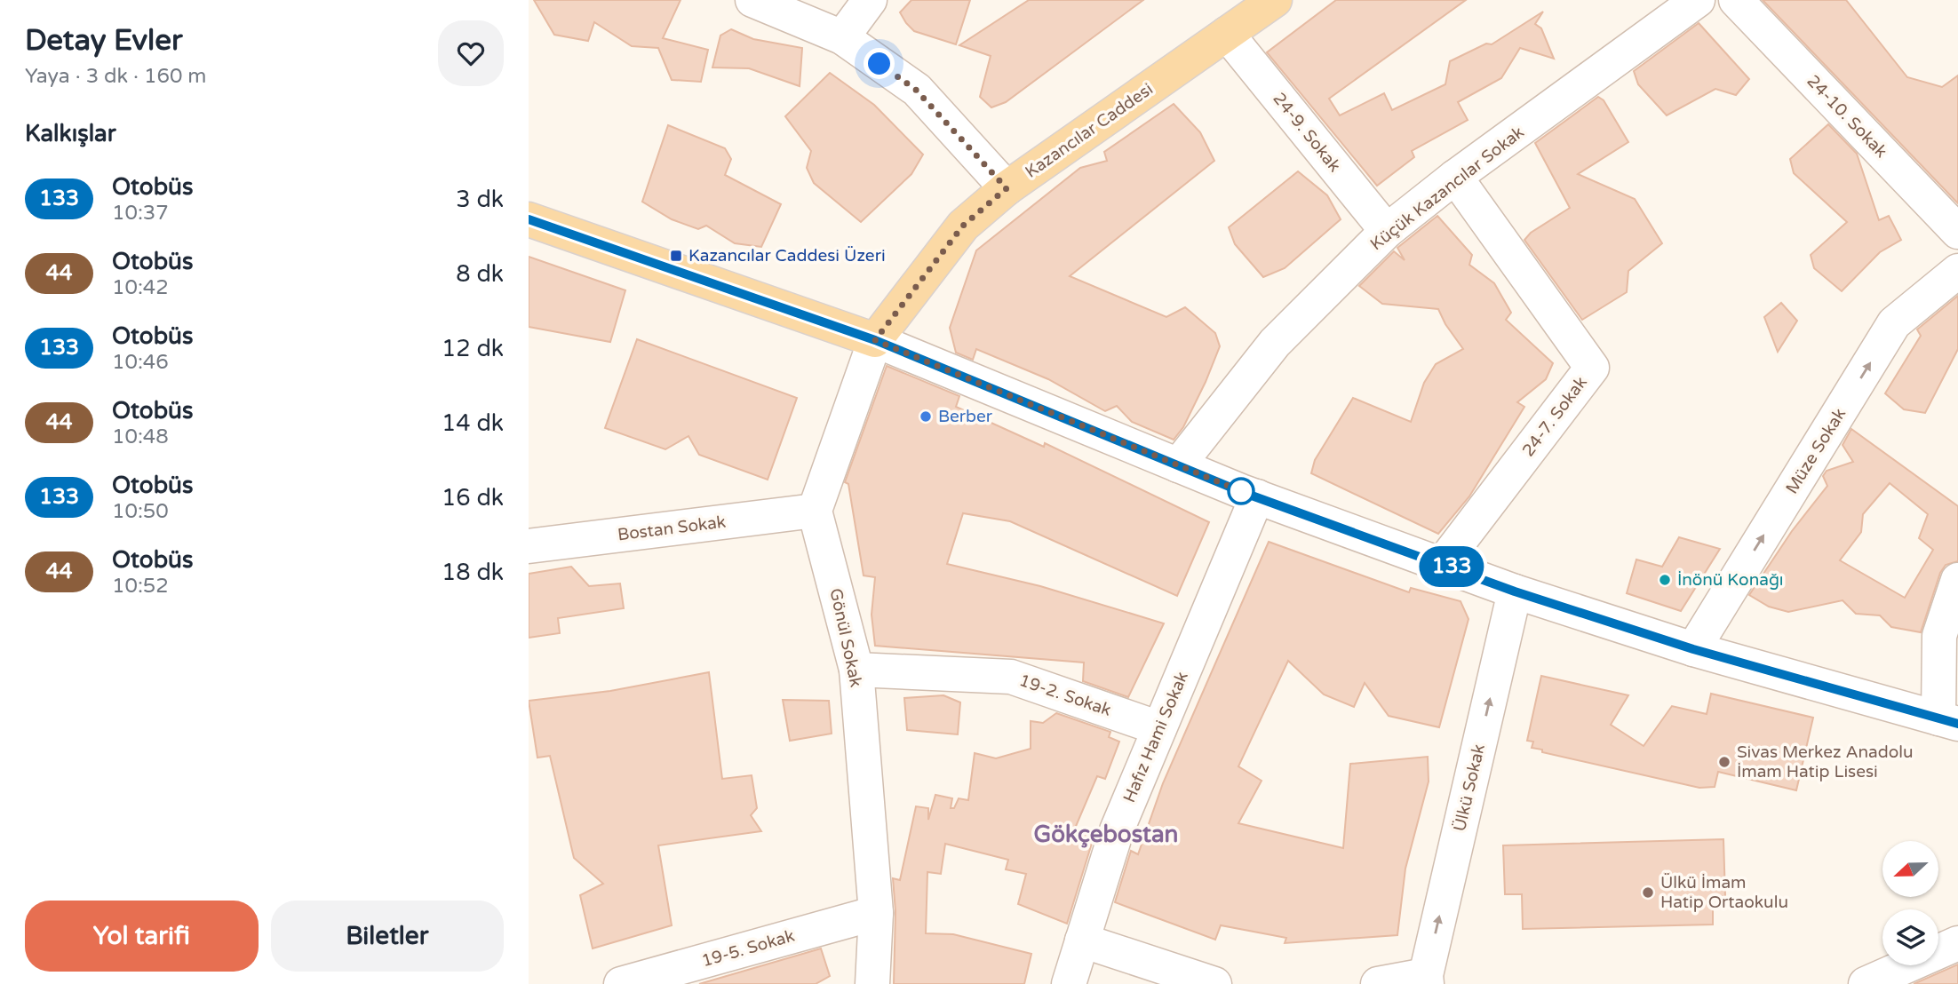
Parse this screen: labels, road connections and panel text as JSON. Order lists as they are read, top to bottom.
{
  "streets": {
    "main road": ["Kazancılar Caddesi"],
    "street": [
      "24-10. Sokak",
      "24-9. Sokak",
      "Küçük Kazancılar Sokak",
      "24-7. Sokak",
      "Müze Sokak",
      "Bostan Sokak",
      "Gönül Sokak",
      "19-2. Sokak",
      "Hafız Hami Sokak",
      "Ülkü Sokak",
      "19-5. Sokak"
    ]
  },
  "crossings": [
    ["Kazancılar Caddesi", "24-9. Sokak"],
    ["24-9. Sokak", "Küçük Kazancılar Sokak"],
    ["Küçük Kazancılar Sokak", "24-7. Sokak"],
    ["Bostan Sokak", "Gönül Sokak"],
    ["Gönül Sokak", "19-2. Sokak"],
    ["Gönül Sokak", "19-5. Sokak"],
    ["19-2. Sokak", "Hafız Hami Sokak"]
  ],
  "one_way": ["Müze Sokak", "Ülkü Sokak"],
  "districts": ["Gökçebostan"],
  "places": {
    "transit": ["Kazancılar Caddesi Üzeri"],
    "other": [
      "Berber",
      "İnönü Konağı",
      "Sivas Merkez Anadolu İmam Hatip Lisesi",
      "Ülkü İmam Hatip Ortaokulu"
    ]
  },
  "lines": ["bus line 133"],
  "north": "left",
  "page": {
    "heading": [
      ["Detay Evler", "Yaya · 3 dk · 160 m"],
      "Kalkışlar"
    ],
    "on_map": "133",
    "list": [
      {
        "mark": "133",
        "name": "Otobüs",
        "note": "10:37",
        "value": "3 dk"
      },
      {
        "mark": "44",
        "name": "Otobüs",
        "note": "10:42",
        "value": "8 dk"
      },
      {
        "mark": "133",
        "name": "Otobüs",
        "note": "10:46",
        "value": "12 dk"
      },
      {
        "mark": "44",
        "name": "Otobüs",
        "note": "10:48",
        "value": "14 dk"
      },
      {
        "mark": "133",
        "name": "Otobüs",
        "note": "10:50",
        "value": "16 dk"
      },
      {
        "mark": "44",
        "name": "Otobüs",
        "note": "10:52",
        "value": "18 dk"
      }
    ],
    "buttons": ["Yol tarifi", "Biletler"]
  }
}
